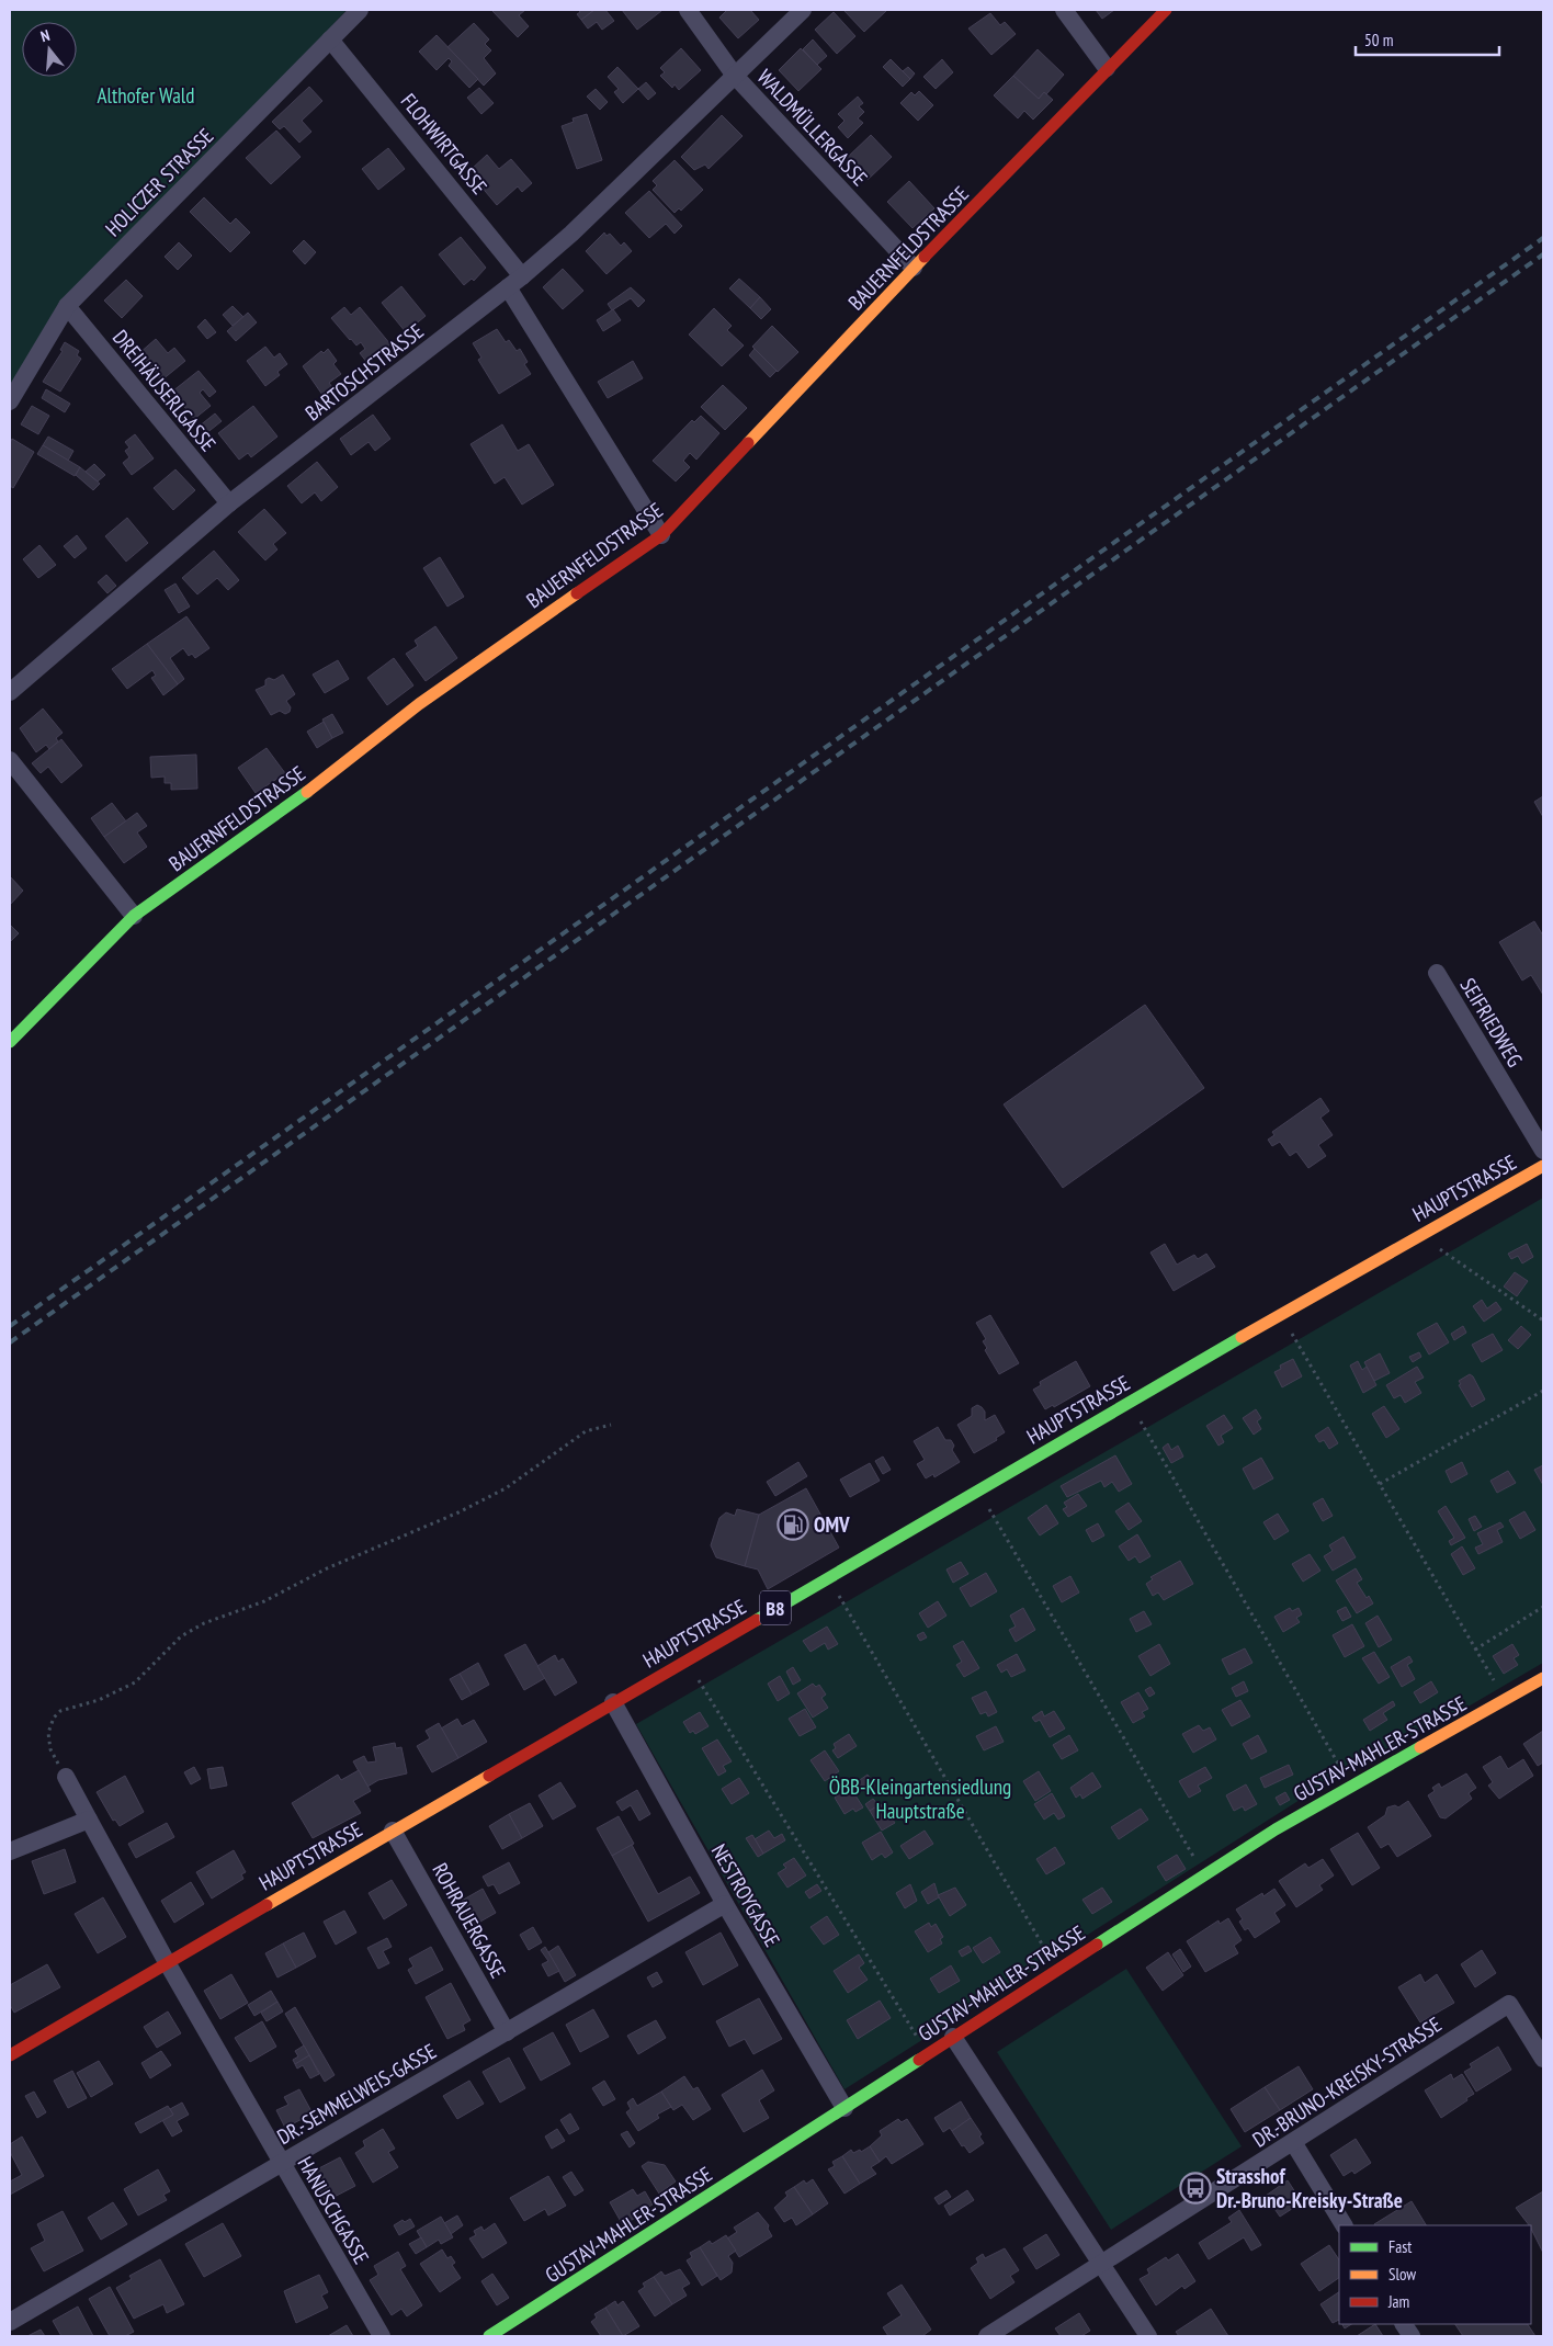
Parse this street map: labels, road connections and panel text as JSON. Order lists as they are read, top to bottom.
{
  "streets": {
    "street": [
      "WALDMÜLLERGASSE",
      "FLOHWIRTGASSE",
      "HOLICZER STRASSE",
      "BAUERNFELDSTRASSE",
      "BARTOSCHSTRASSE",
      "DREIHÄUSERLGASSE",
      "SEIFRIEDWEG",
      "HAUPTSTRASSE",
      "B8",
      "GUSTAV-MAHLER-STRASSE",
      "NESTROYGASSE",
      "ROHRAUERGASSE",
      "DR.-BRUNO-KREISKY-STRASSE",
      "DR.-SEMMELWEIS-GASSE",
      "HANUSCHGASSE"
    ]
  },
  "crossings": [
    ["WALDMÜLLERGASSE", "BAUERNFELDSTRASSE"],
    ["WALDMÜLLERGASSE", "BARTOSCHSTRASSE"],
    ["FLOHWIRTGASSE", "HOLICZER STRASSE"],
    ["FLOHWIRTGASSE", "BAUERNFELDSTRASSE"],
    ["FLOHWIRTGASSE", "BARTOSCHSTRASSE"],
    ["HOLICZER STRASSE", "DREIHÄUSERLGASSE"],
    ["BARTOSCHSTRASSE", "DREIHÄUSERLGASSE"],
    ["HAUPTSTRASSE", "NESTROYGASSE"],
    ["HAUPTSTRASSE", "ROHRAUERGASSE"],
    ["HAUPTSTRASSE", "HANUSCHGASSE"],
    ["GUSTAV-MAHLER-STRASSE", "NESTROYGASSE"],
    ["NESTROYGASSE", "DR.-SEMMELWEIS-GASSE"],
    ["ROHRAUERGASSE", "DR.-SEMMELWEIS-GASSE"],
    ["DR.-SEMMELWEIS-GASSE", "HANUSCHGASSE"]
  ],
  "parks": ["Althofer Wald", "ÖBB-Kleingartensiedlung Hauptstraße"],
  "places": {
    "fuel station": ["OMV"],
    "bus stop": ["Strasshof Dr.-Bruno-Kreisky-Straße"]
  },
  "legend": ["Fast", "Slow", "Jam"],
  "scale_bar": "50 m",
  "north": "top"
}
